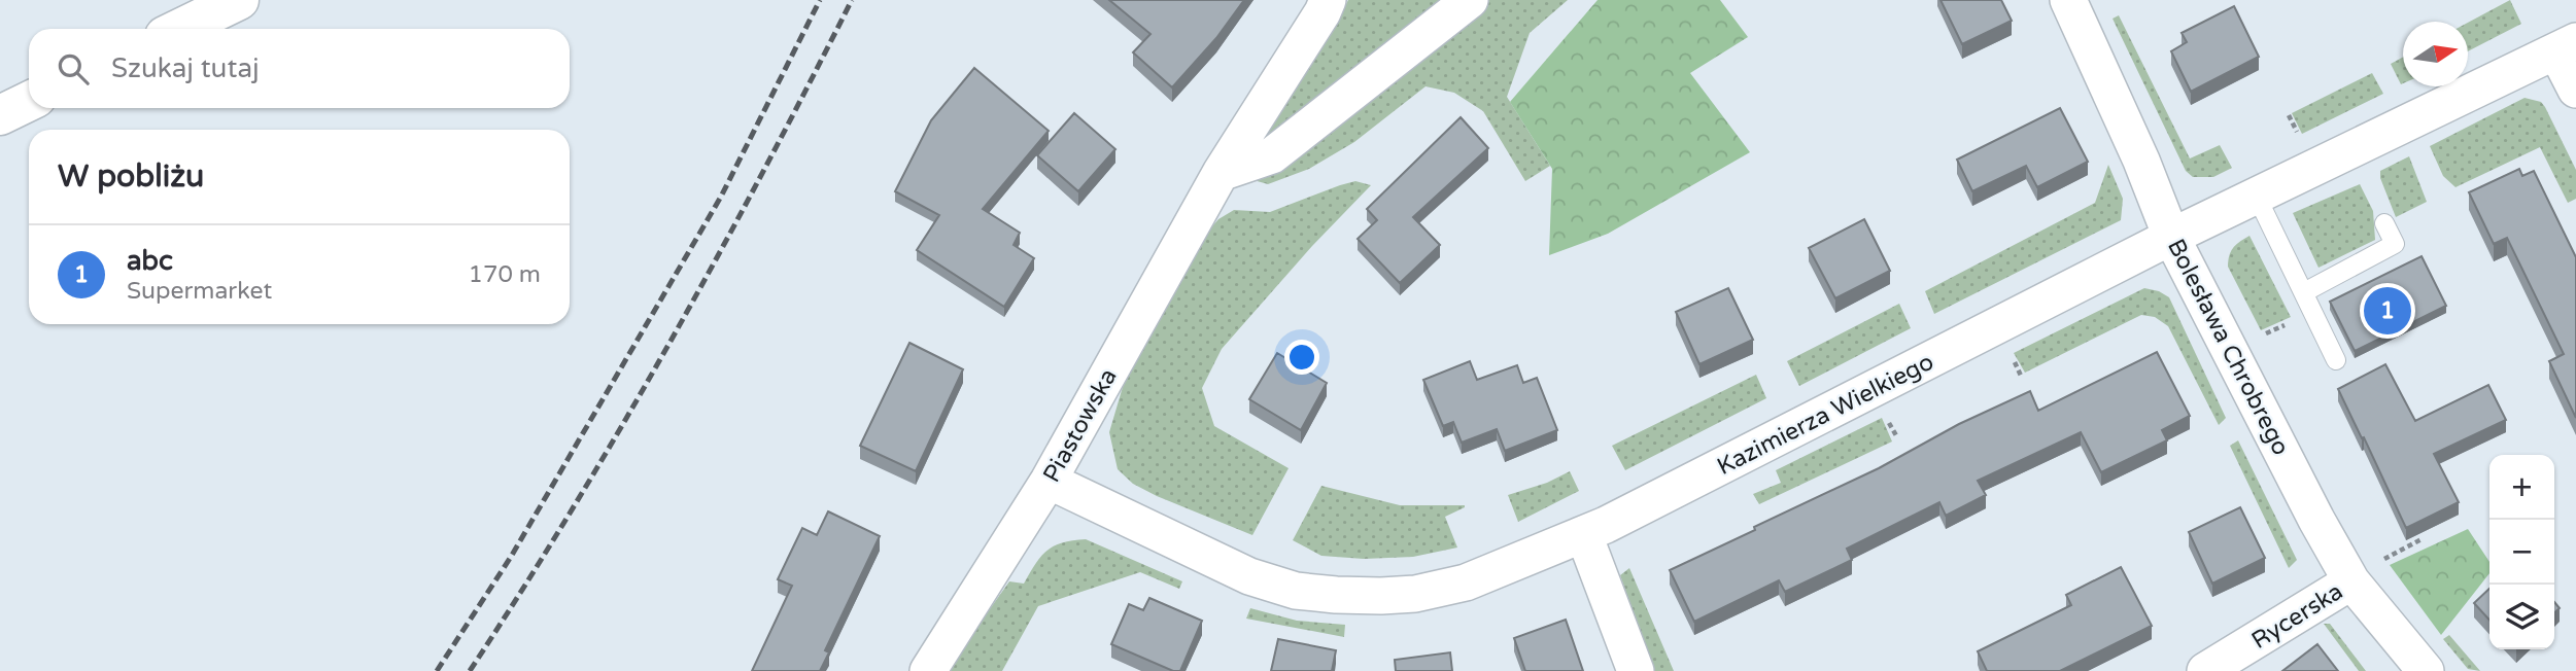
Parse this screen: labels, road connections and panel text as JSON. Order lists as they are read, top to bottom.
{
  "streets": {
    "street": [
      "Bolesława Chrobrego",
      "Kazimierza Wielkiego",
      "Piastowska",
      "Rycerska"
    ]
  },
  "crossings": [
    ["Bolesława Chrobrego", "Kazimierza Wielkiego"],
    ["Bolesława Chrobrego", "Rycerska"],
    ["Kazimierza Wielkiego", "Piastowska"]
  ],
  "north": "right",
  "page": {
    "search": "Szukaj tutaj",
    "heading": "W pobliżu",
    "list": [
      {
        "mark": "1",
        "name": "abc",
        "note": "Supermarket",
        "value": "170 m"
      }
    ],
    "pins": "1",
    "map_buttons": ["+", "−"]
  }
}
